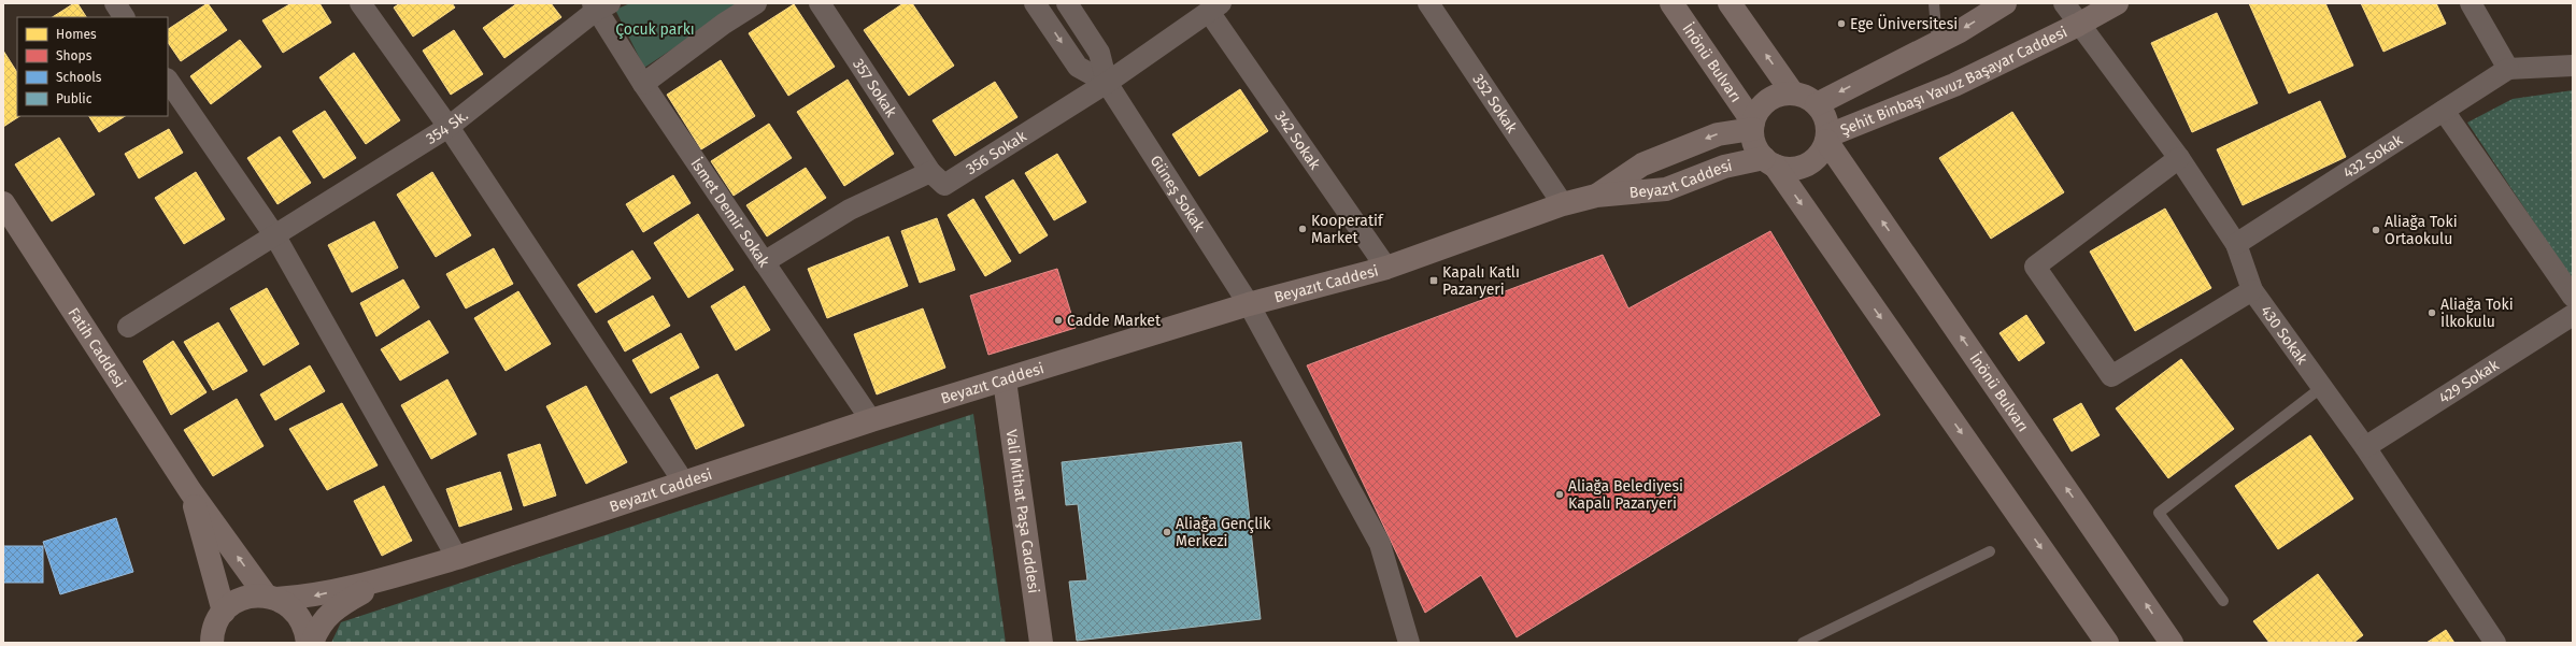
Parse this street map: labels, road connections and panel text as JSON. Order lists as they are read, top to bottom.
{
  "streets": {
    "street": [
      "İnönü Bulvarı",
      "Şehit Binbaşı Yavuz Başayar Caddesi",
      "357 Sokak",
      "352 Sokak",
      "354 Sk.",
      "342 Sokak",
      "356 Sokak",
      "432 Sokak",
      "Beyazıt Caddesi",
      "Güneş Sokak",
      "İsmet Demir Sokak",
      "430 Sokak",
      "Fatih Caddesi",
      "429 Sokak",
      "Vali Mithat Paşa Caddesi"
    ]
  },
  "crossings": [
    ["İnönü Bulvarı", "Şehit Binbaşı Yavuz Başayar Caddesi"],
    ["İnönü Bulvarı", "Beyazıt Caddesi"],
    ["Şehit Binbaşı Yavuz Başayar Caddesi", "Beyazıt Caddesi"],
    ["Şehit Binbaşı Yavuz Başayar Caddesi", "430 Sokak"],
    ["357 Sokak", "356 Sokak"],
    ["352 Sokak", "Beyazıt Caddesi"],
    ["354 Sk.", "İsmet Demir Sokak"],
    ["342 Sokak", "356 Sokak"],
    ["342 Sokak", "Beyazıt Caddesi"],
    ["356 Sokak", "Güneş Sokak"],
    ["432 Sokak", "430 Sokak"],
    ["Beyazıt Caddesi", "Güneş Sokak"],
    ["Beyazıt Caddesi", "İsmet Demir Sokak"],
    ["Beyazıt Caddesi", "Vali Mithat Paşa Caddesi"],
    ["430 Sokak", "429 Sokak"]
  ],
  "parks": ["Çocuk parkı"],
  "places": {
    "other": [
      "Ege Üniversitesi",
      "Kooperatif Market",
      "Aliağa Toki Ortaokulu",
      "Aliağa Toki İlkokulu",
      "Cadde Market",
      "Aliağa Belediyesi Kapalı Pazaryeri",
      "Aliağa Gençlik Merkezi"
    ],
    "transit": ["Kapalı Katlı Pazaryeri"]
  },
  "legend": [
    "Homes",
    "Shops",
    "Schools",
    "Public"
  ]
}
